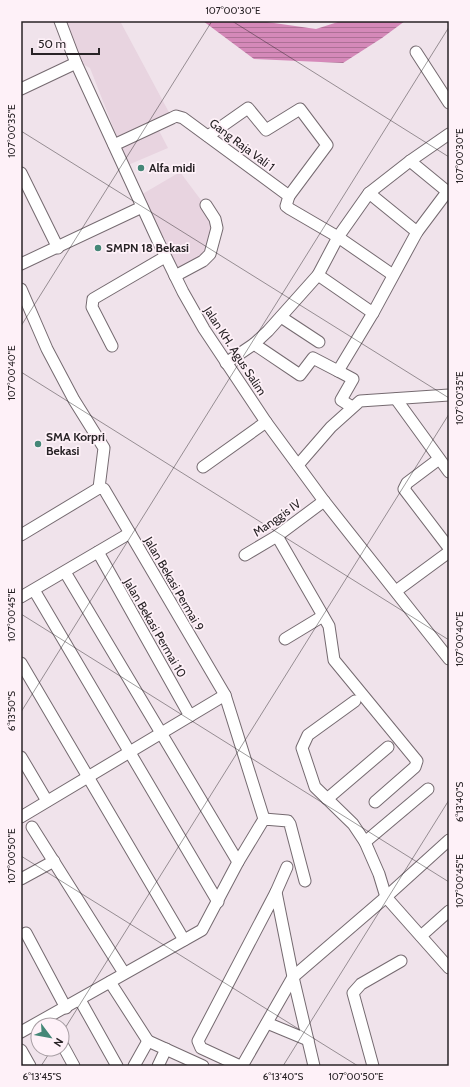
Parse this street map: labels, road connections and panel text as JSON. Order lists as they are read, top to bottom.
{
  "streets": {
    "street": [
      "Gang Raja Vali 1",
      "Jalan KH. Agus Salim",
      "Manggis IV",
      "Jalan Bekasi Permai 9",
      "Jalan Bekasi Permai 10"
    ]
  },
  "crossings": [
    ["Gang Raja Vali 1", "Jalan KH. Agus Salim"],
    ["Jalan KH. Agus Salim", "Manggis IV"]
  ],
  "places": ["Alfa midi", "SMPN 18 Bekasi", "SMA Korpri Bekasi"],
  "scale_bar": "50 m",
  "north": "bottom right",
  "coordinates": [
    "107°00'30\"E",
    "107°00'35\"E",
    "107°00'40\"E",
    "107°00'45\"E",
    "6°13'50\"S",
    "6°13'40\"S",
    "107°00'50\"E",
    "6°13'45\"S"
  ]
}
